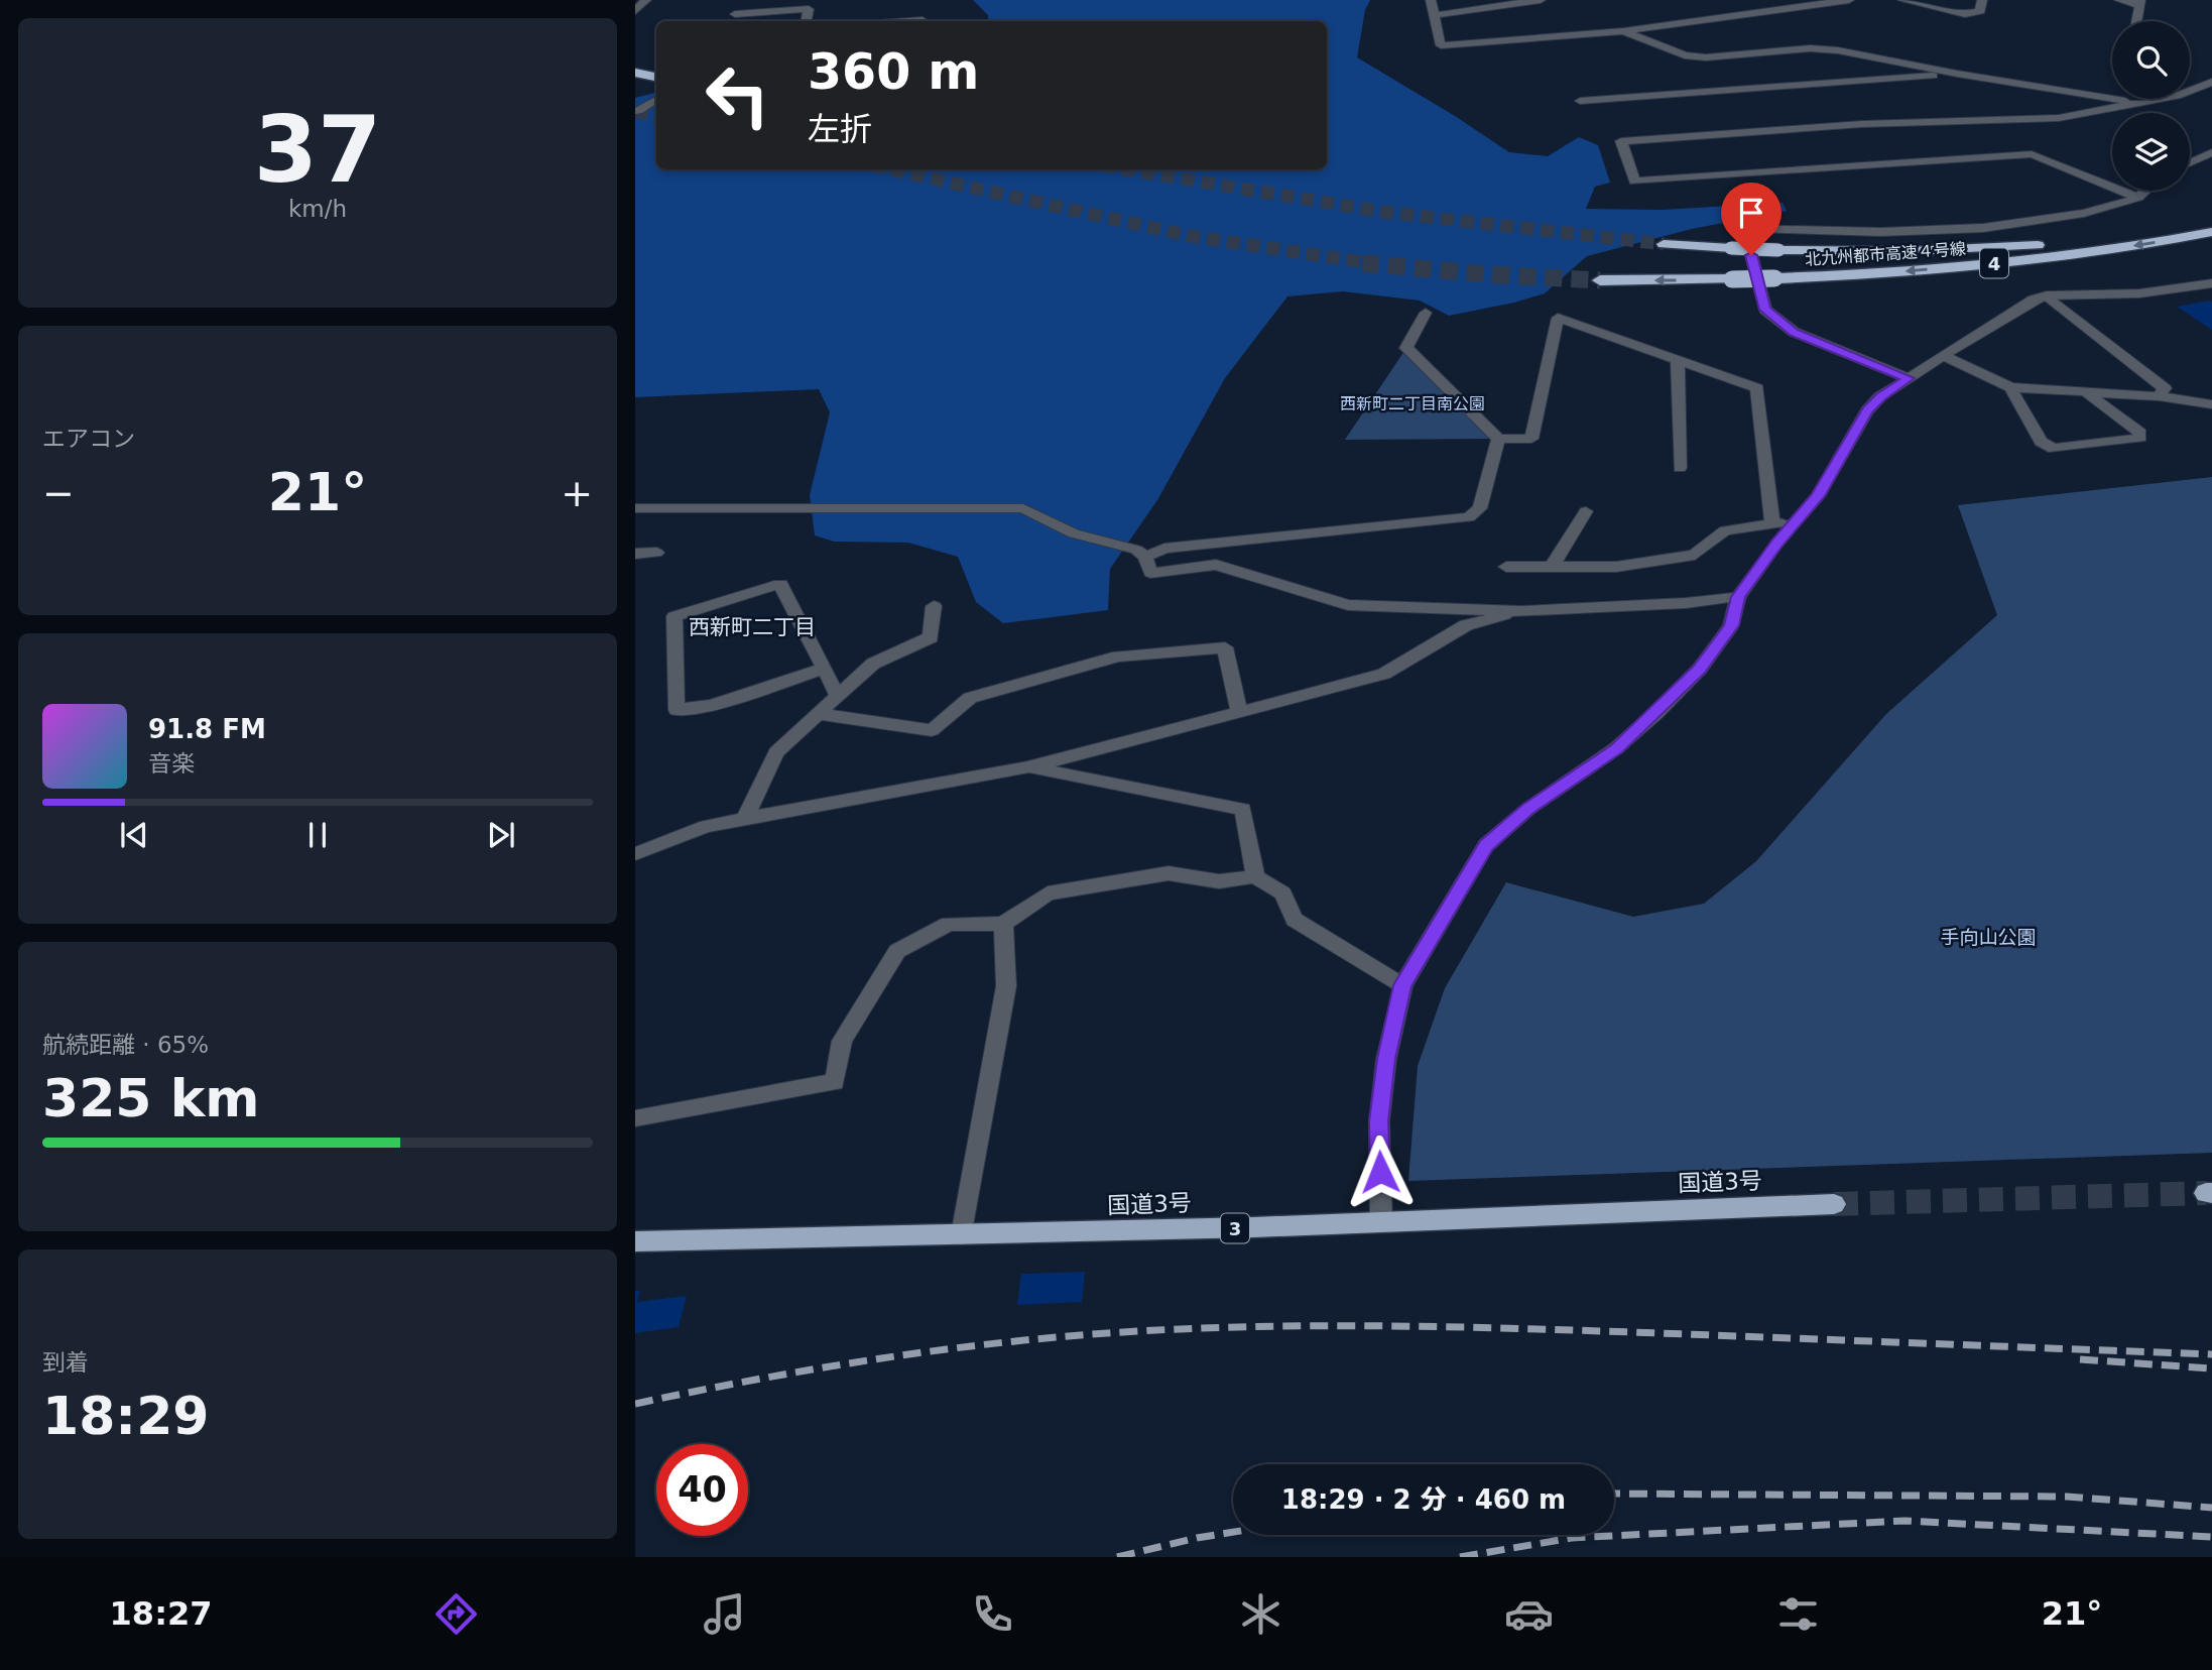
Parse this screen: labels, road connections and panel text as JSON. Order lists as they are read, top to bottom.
{
  "streets": {
    "highway": [
      "北九州都市高速４号線",
      "4",
      "国道3号",
      "3"
    ]
  },
  "districts": ["西新町二丁目"],
  "parks": ["西新町二丁目南公園", "手向山公園"],
  "page": {
    "tile": [
      ["37", "km/h"],
      "エアコン",
      ["航続距離 · 65%", "325 km"],
      ["到着", "18:29"]
    ],
    "turn": ["360 m", "左折"],
    "heat": ["−", "21°", "+"],
    "song": ["91.8 FM", "音楽"],
    "limit": "40",
    "trip": "18:29 · 2 分 · 460 m",
    "tabs": ["18:27", "21°"]
  }
}
